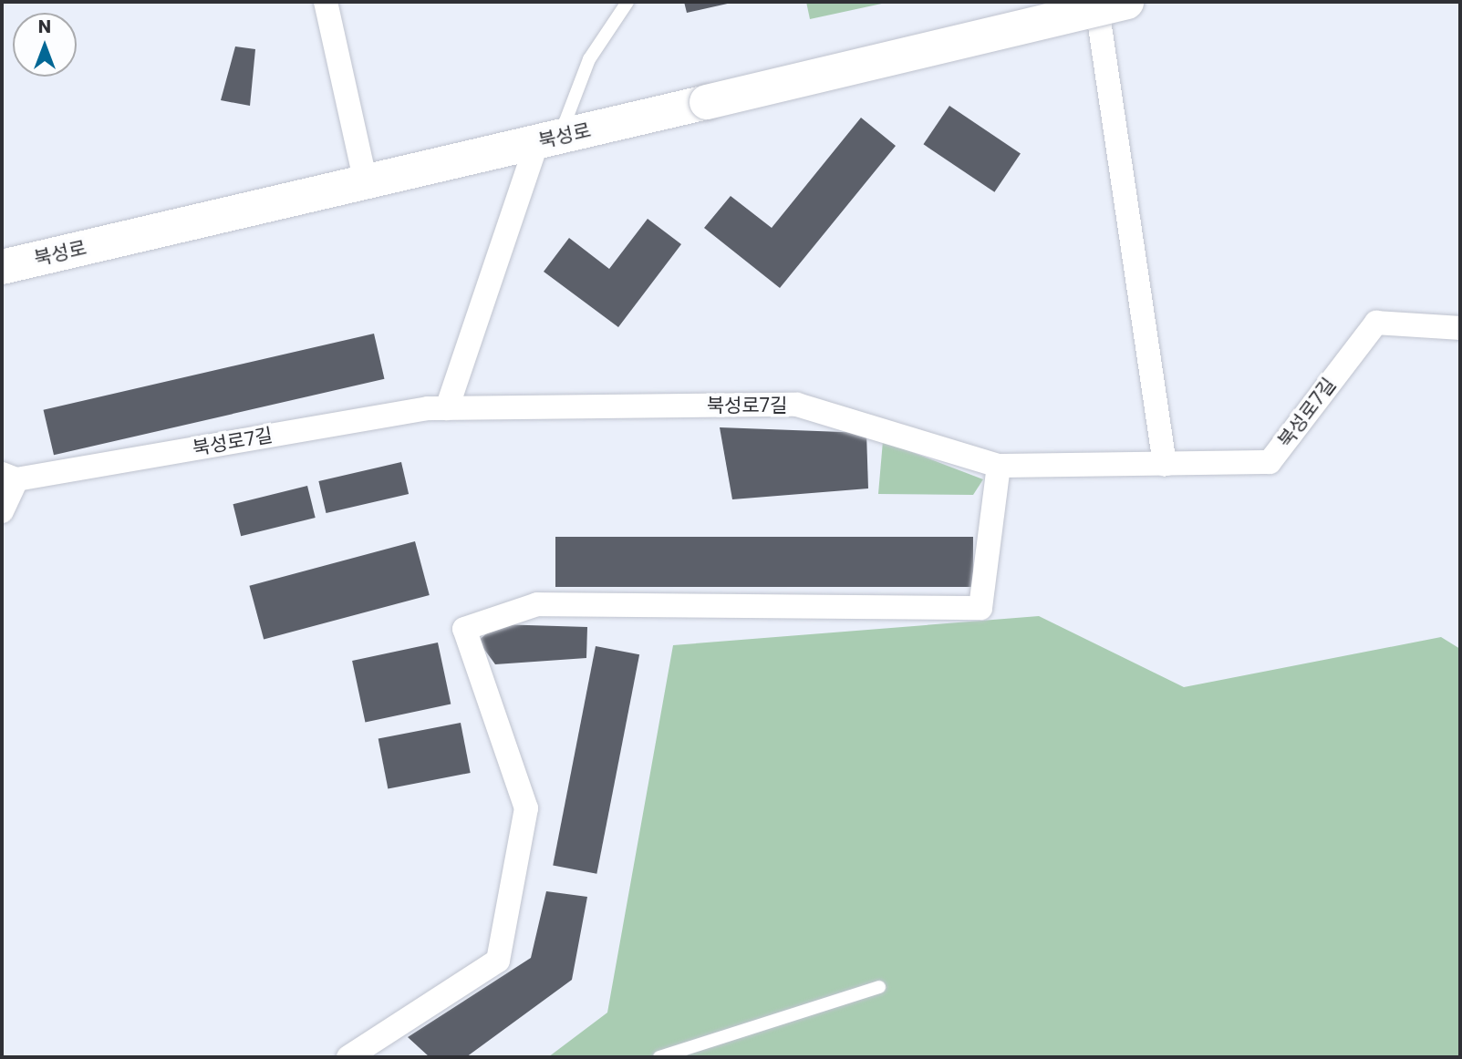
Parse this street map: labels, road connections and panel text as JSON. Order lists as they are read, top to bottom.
{
  "streets": {
    "street": ["북성로", "북성로7길"]
  },
  "north": "top"
}
